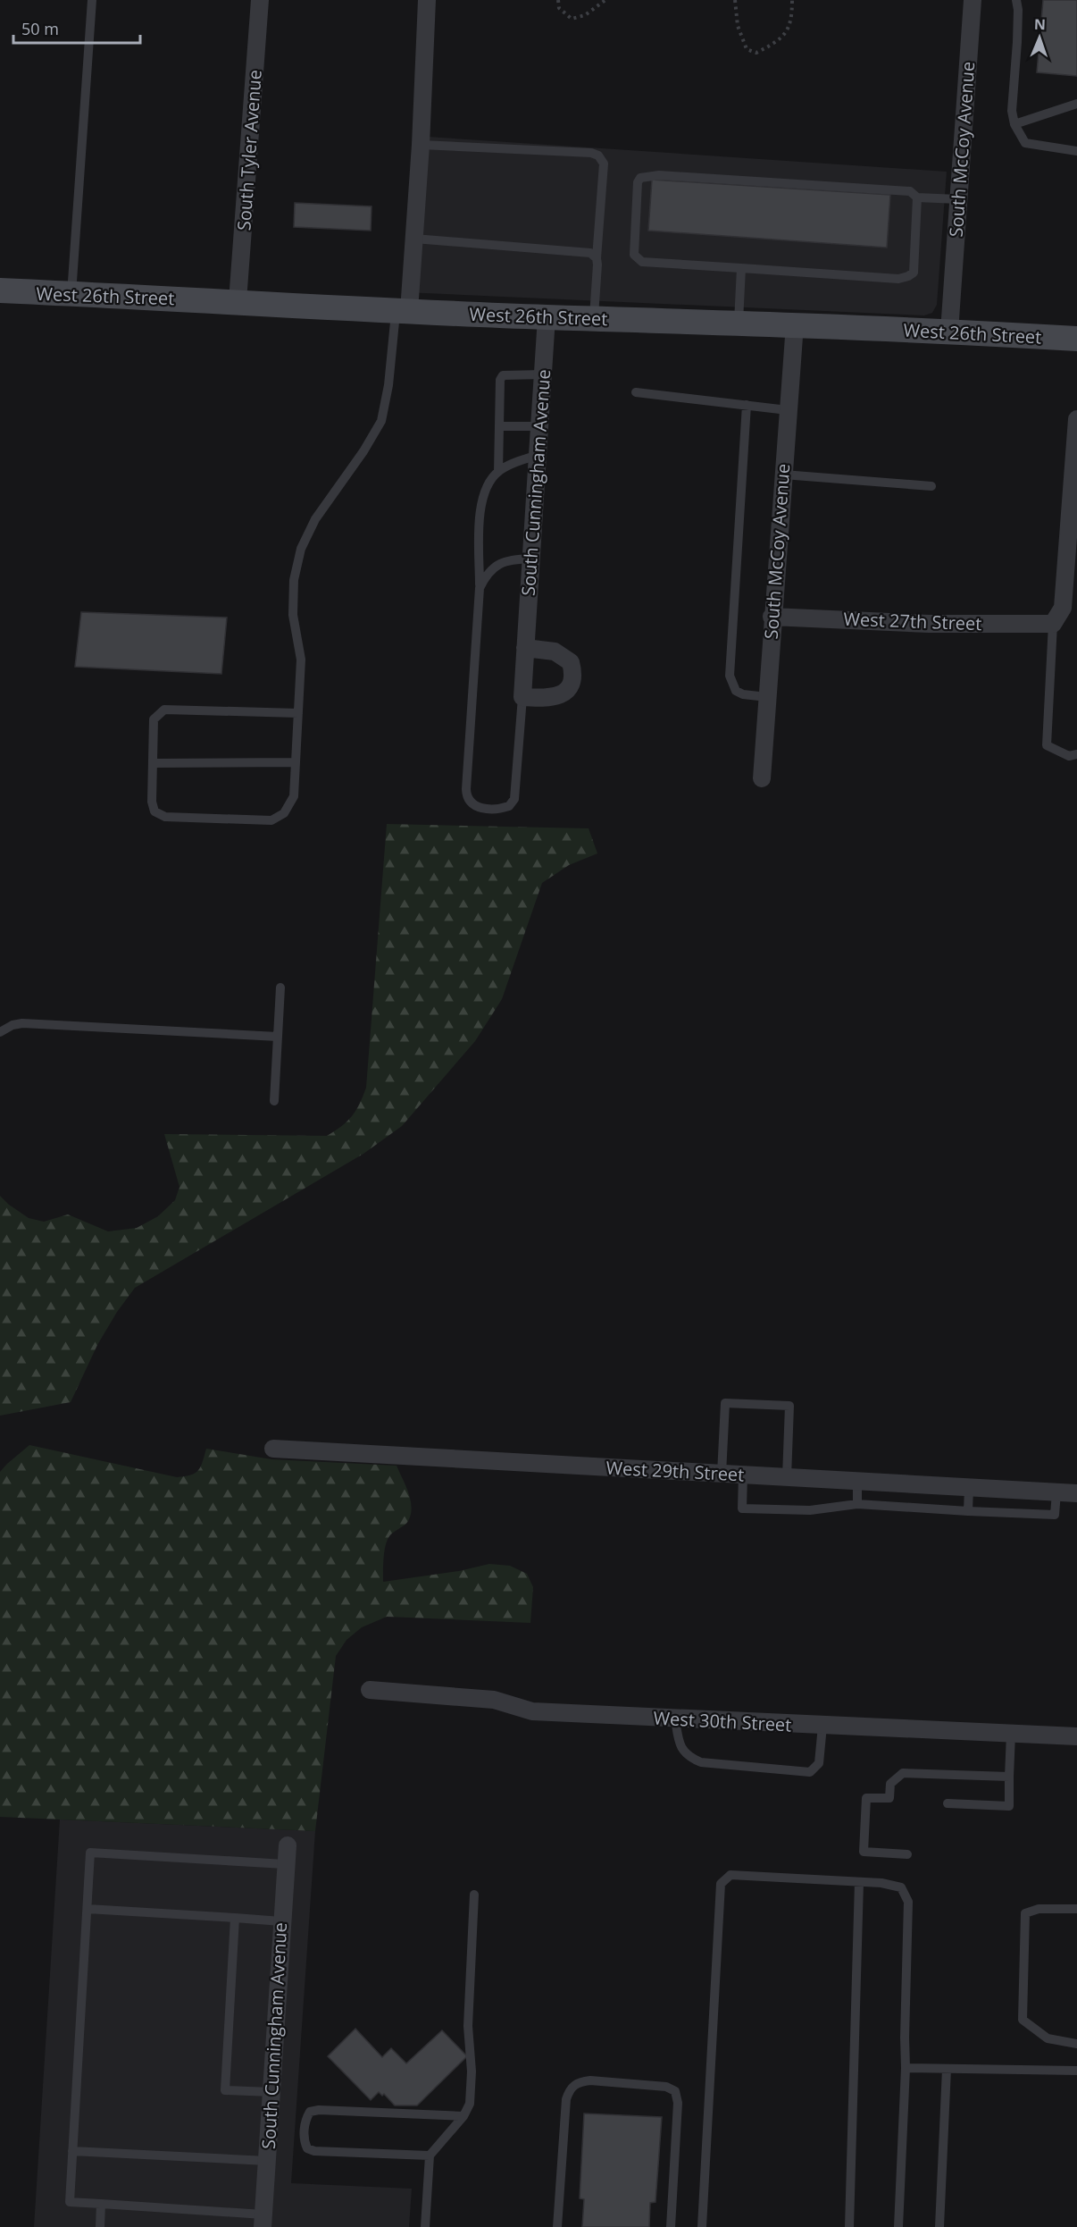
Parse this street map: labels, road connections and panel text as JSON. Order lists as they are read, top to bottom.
{
  "streets": {
    "street": [
      "South McCoy Avenue",
      "South Tyler Avenue",
      "West 26th Street",
      "South Cunningham Avenue",
      "West 27th Street",
      "West 29th Street",
      "West 30th Street"
    ]
  },
  "crossings": [
    ["South McCoy Avenue", "West 26th Street"],
    ["South McCoy Avenue", "West 27th Street"],
    ["South Tyler Avenue", "West 26th Street"],
    ["West 26th Street", "South Cunningham Avenue"]
  ],
  "scale_bar": "50 m",
  "north": "top"
}
